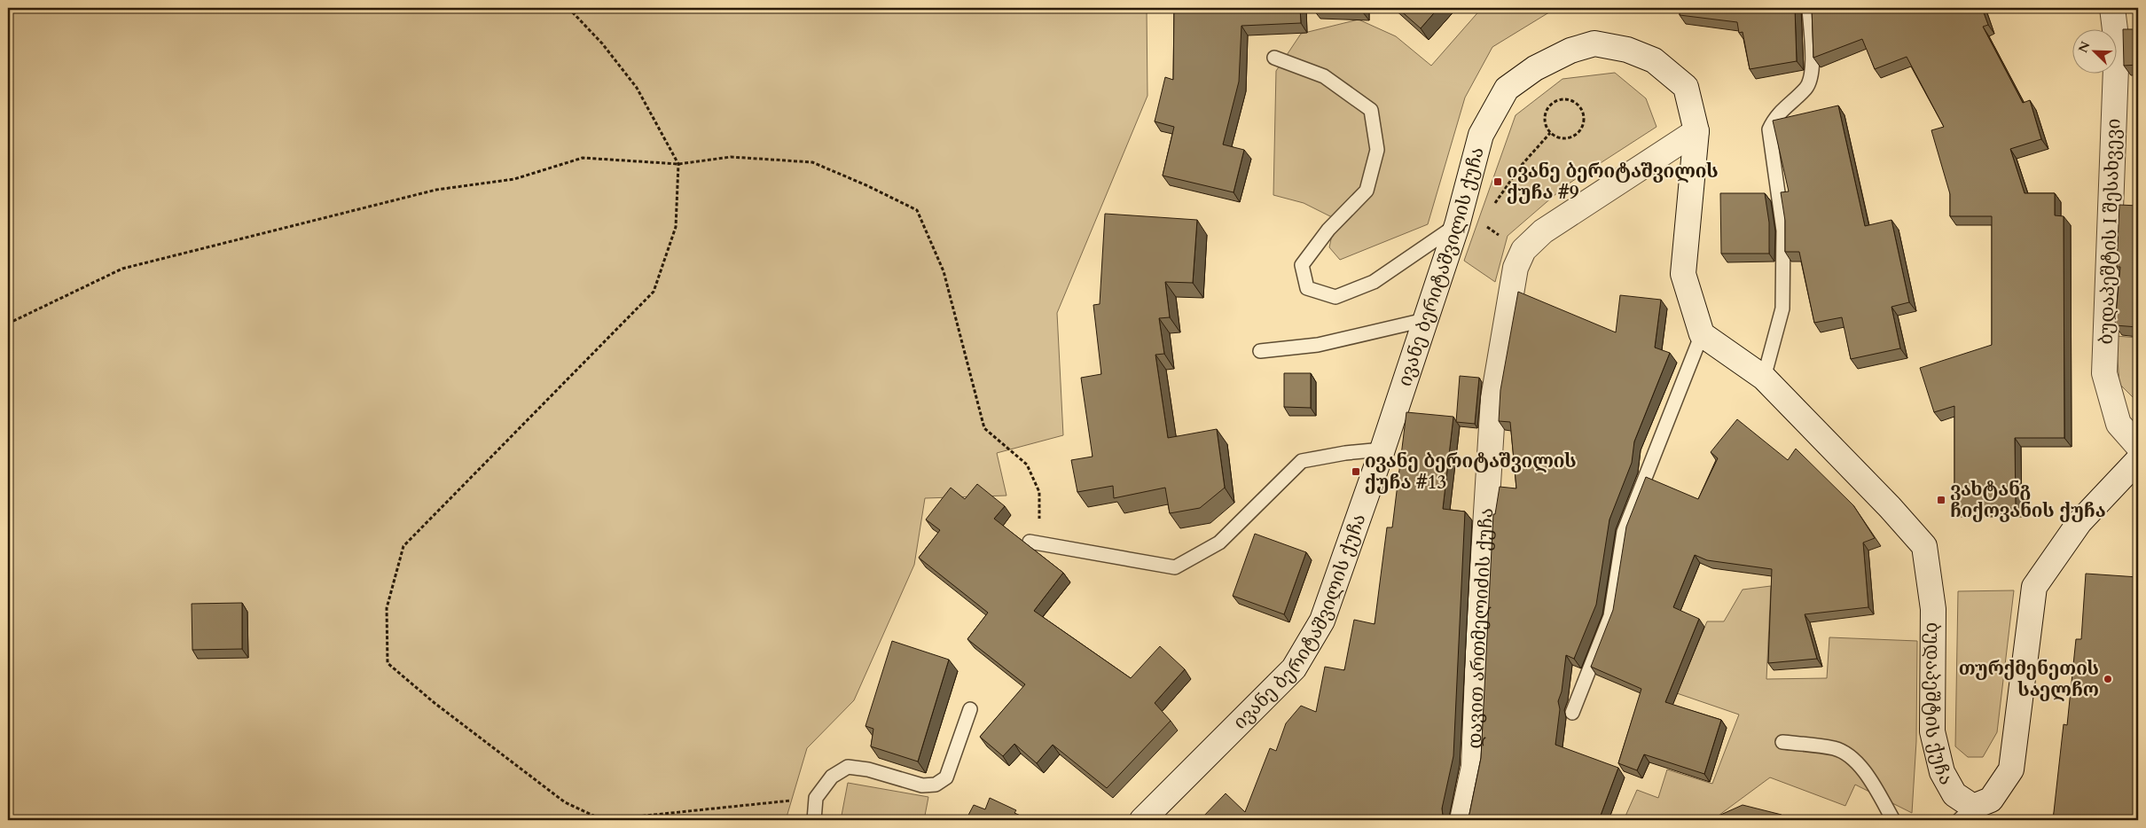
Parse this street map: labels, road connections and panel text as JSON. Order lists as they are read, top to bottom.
{
  "streets": {
    "main road": [
      "ბუდაპეშტის I შესახვევი",
      "ივანე ბერიტაშვილის ქუჩა",
      "დავით ართმელიძის ქუჩა",
      "ბუდაპეშტის ქუჩა"
    ]
  },
  "crossings": [
    ["ივანე ბერიტაშვილის ქუჩა", "დავით ართმელიძის ქუჩა"],
    ["ივანე ბერიტაშვილის ქუჩა", "ბუდაპეშტის ქუჩა"]
  ],
  "places": {
    "transit": ["ივანე ბერიტაშვილის ქუჩა #9", "ივანე ბერიტაშვილის ქუჩა #13", "ვახტანგ ჩიქოვანის ქუჩა"],
    "other": ["თურქმენეთის საელჩო"]
  },
  "north": "top left"
}
